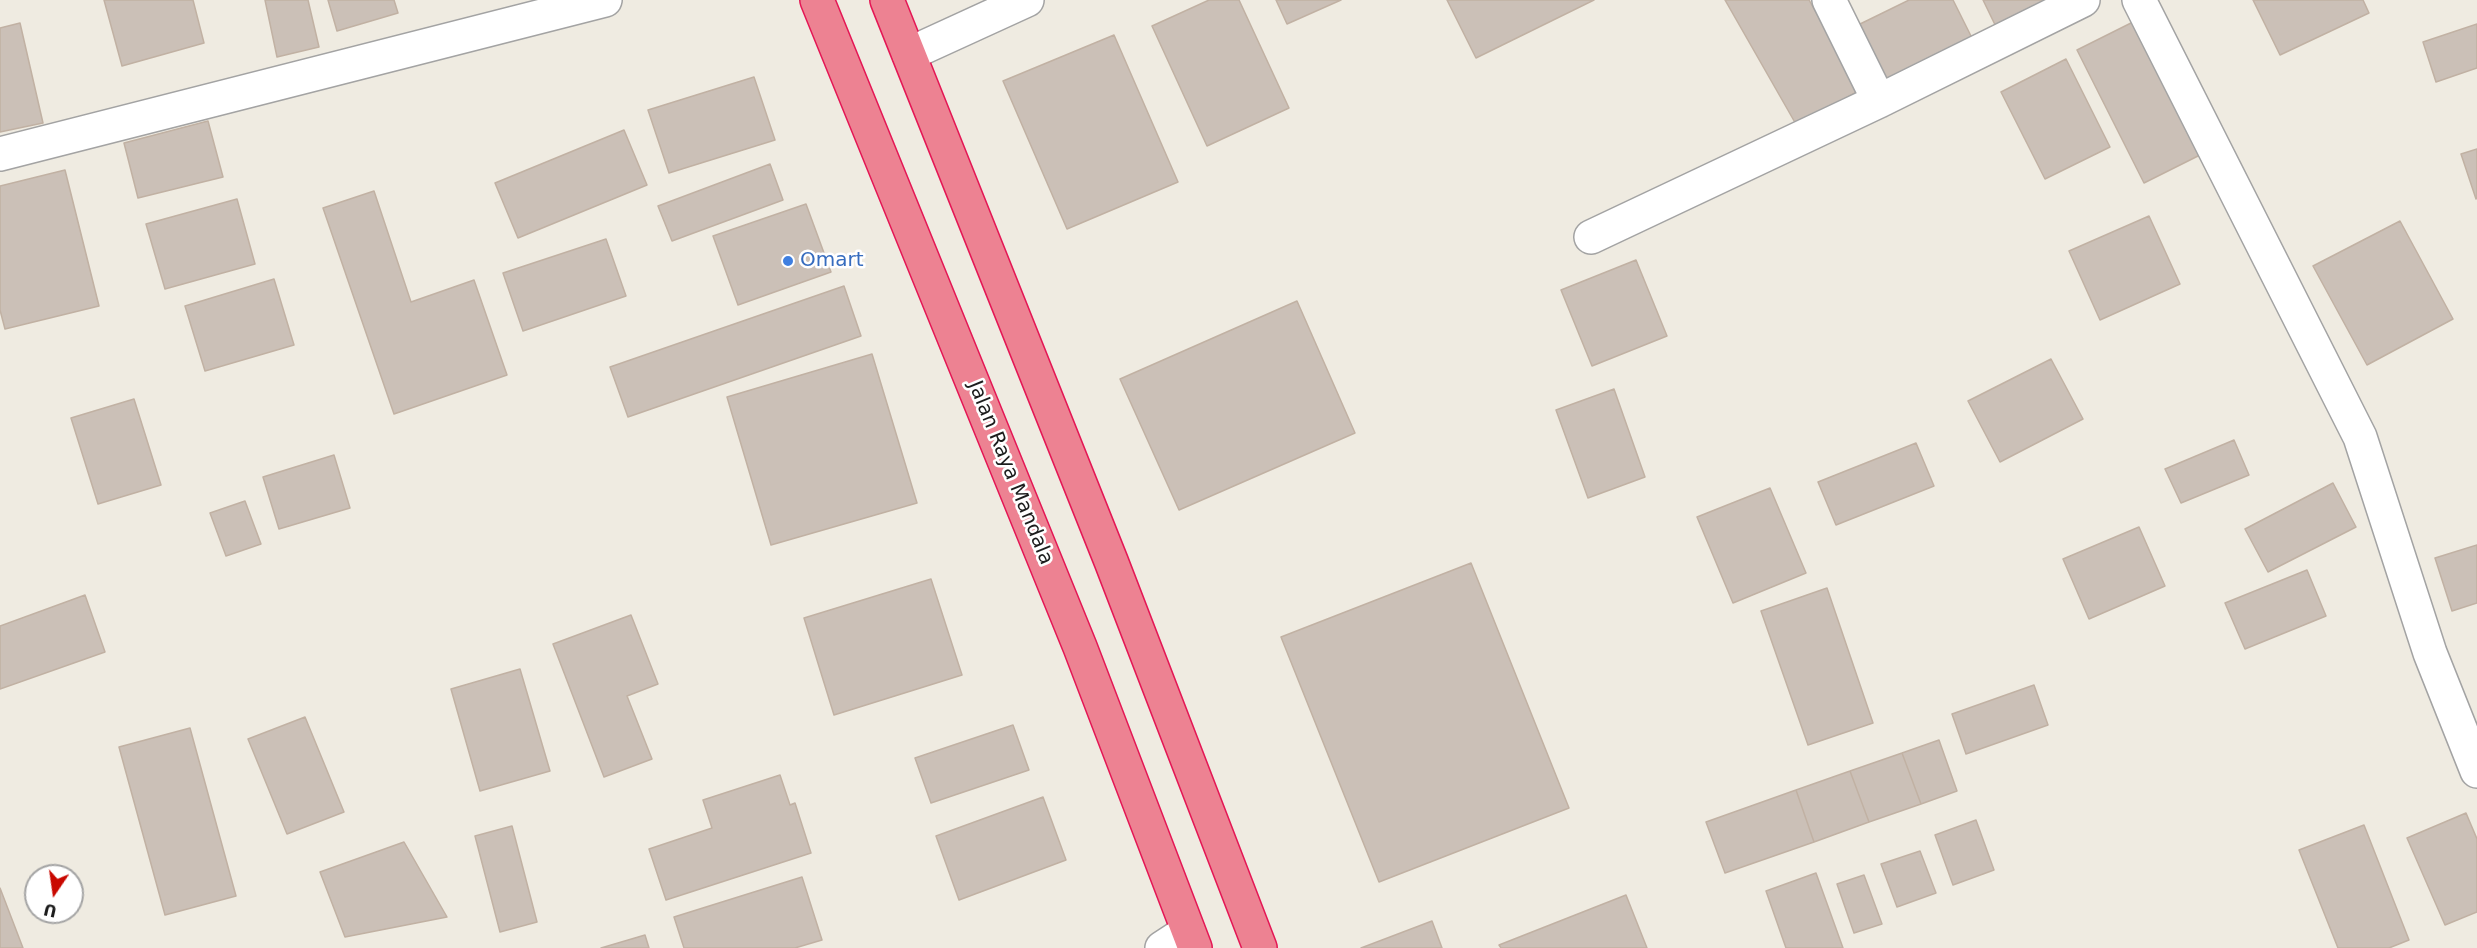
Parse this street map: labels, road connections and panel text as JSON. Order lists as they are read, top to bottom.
{
  "streets": {
    "highway": ["Jalan Raya Mandala"]
  },
  "places": ["Omart"],
  "north": "bottom"
}
